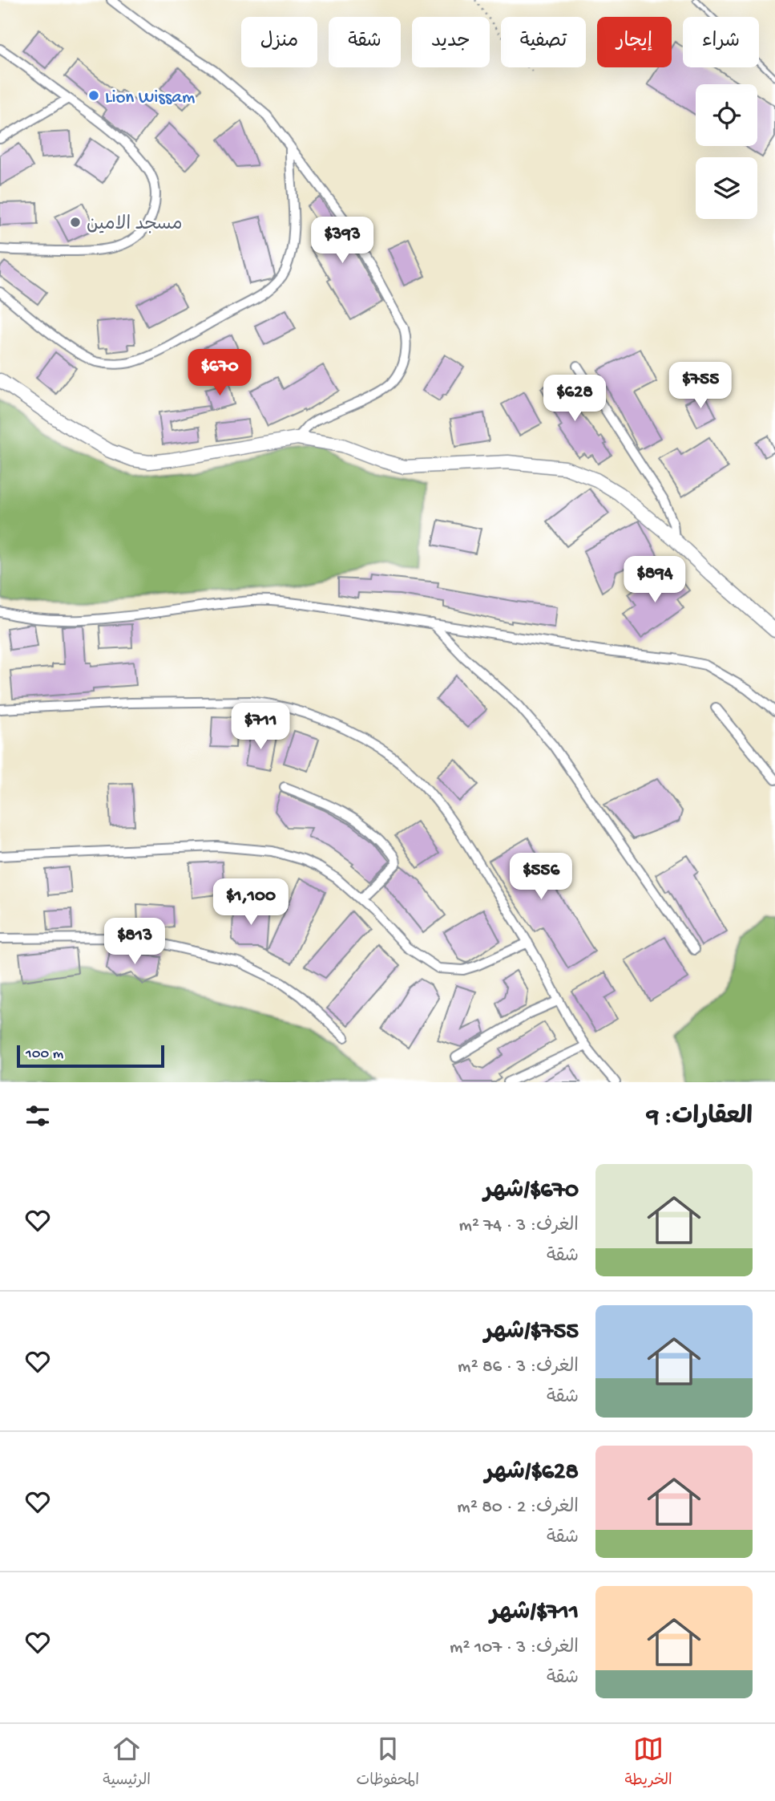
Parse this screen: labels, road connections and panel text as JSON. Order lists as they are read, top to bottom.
{
  "places": ["Lion Wissam", "مسجد الامين"],
  "scale_bar": "100 m",
  "page": {
    "chip": [
      "شراء",
      "إيجار",
      "تصفية",
      "جديد",
      "شقة",
      "منزل"
    ],
    "price": [
      "$393",
      "$670",
      "$755",
      "$628",
      "$894",
      "$711",
      "$556",
      "$1,100",
      "$813"
    ],
    "scale": "100 m",
    "heading": "العقارات: 9",
    "list": [
      {
        "name": "$670/شهر",
        "note": "الغرف: 3 · 74 m² · شقة"
      },
      {
        "name": "$755/شهر",
        "note": "الغرف: 3 · 86 m² · شقة"
      },
      {
        "name": "$628/شهر",
        "note": "الغرف: 2 · 80 m² · شقة"
      },
      {
        "name": "$711/شهر",
        "note": "الغرف: 3 · 107 m² · شقة"
      }
    ],
    "tabs": ["الخريطة", "المحفوظات", "الرئيسية"]
  }
}
